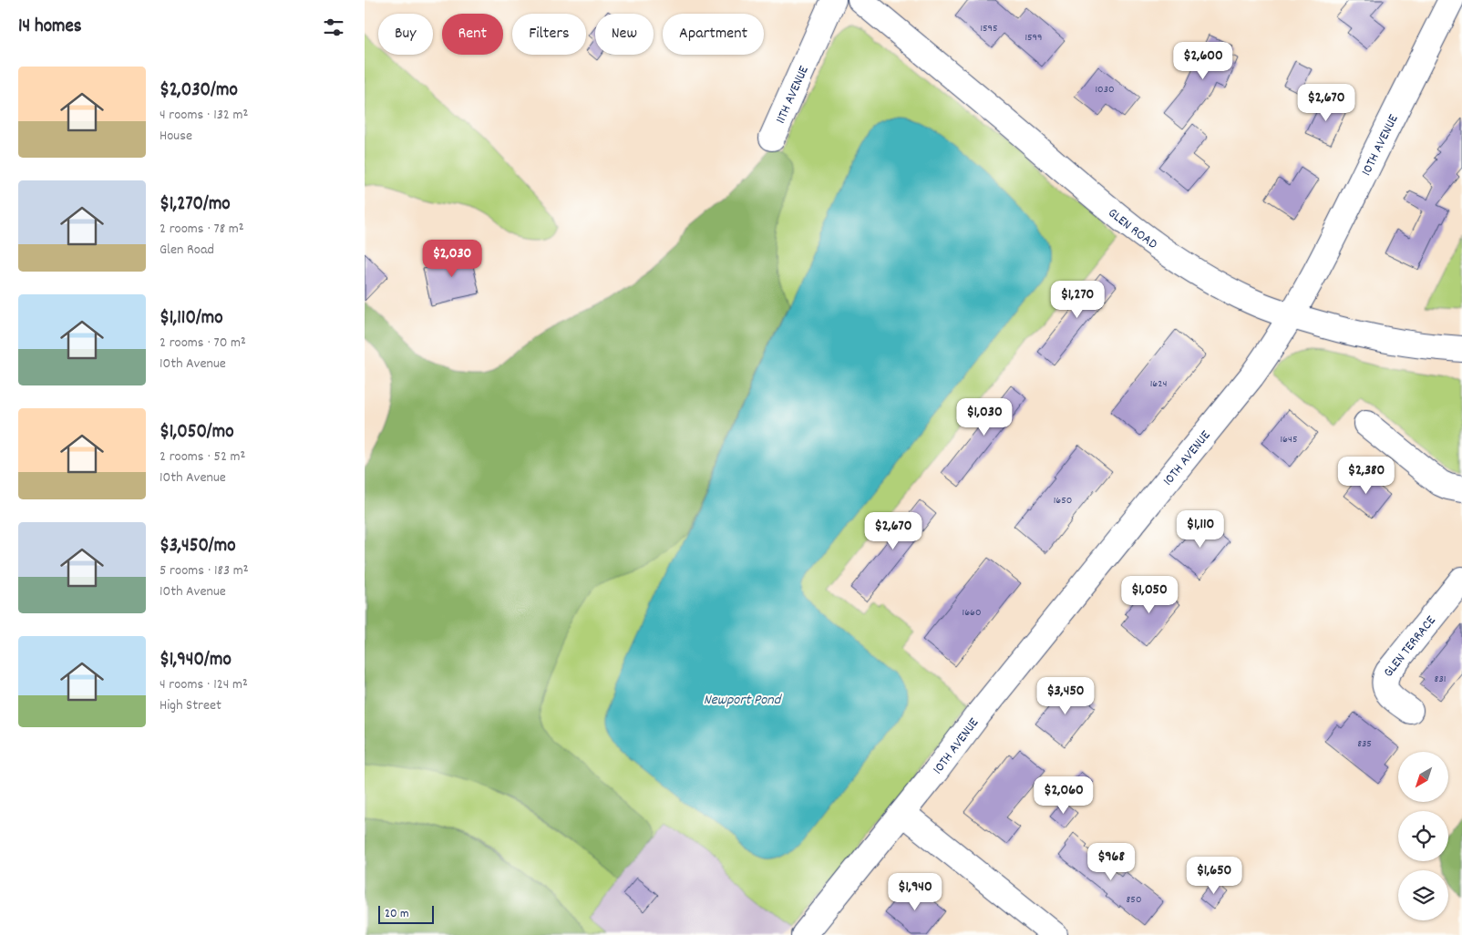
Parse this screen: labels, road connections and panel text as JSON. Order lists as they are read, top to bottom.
{
  "streets": {
    "street": [
      "11TH AVENUE",
      "10TH AVENUE",
      "GLEN ROAD",
      "GLEN TERRACE"
    ]
  },
  "crossings": [
    ["10TH AVENUE", "GLEN ROAD"]
  ],
  "water": ["Newport Pond"],
  "house_numbers": [
    "1595",
    "1599",
    "1030",
    "1624",
    "1645",
    "1650",
    "1660",
    "831",
    "835",
    "850"
  ],
  "scale_bar": "20 m",
  "north": "bottom left",
  "page": {
    "heading": "14 homes",
    "chip": [
      "Buy",
      "Rent",
      "Filters",
      "New",
      "Apartment"
    ],
    "price": [
      "$2,600",
      "$2,670",
      "$2,030",
      "$1,270",
      "$1,030",
      "$2,380",
      "$1,110",
      "$2,670",
      "$1,050",
      "$3,450",
      "$2,060",
      "$968",
      "$1,650",
      "$1,940"
    ],
    "list": [
      {
        "name": "$2,030/mo",
        "note": "4 rooms · 132 m² · House"
      },
      {
        "name": "$1,270/mo",
        "note": "2 rooms · 78 m² · Glen Road"
      },
      {
        "name": "$1,110/mo",
        "note": "2 rooms · 70 m² · 10th Avenue"
      },
      {
        "name": "$1,050/mo",
        "note": "2 rooms · 52 m² · 10th Avenue"
      },
      {
        "name": "$3,450/mo",
        "note": "5 rooms · 183 m² · 10th Avenue"
      },
      {
        "name": "$1,940/mo",
        "note": "4 rooms · 124 m² · High Street"
      }
    ],
    "scale": "20 m"
  }
}
